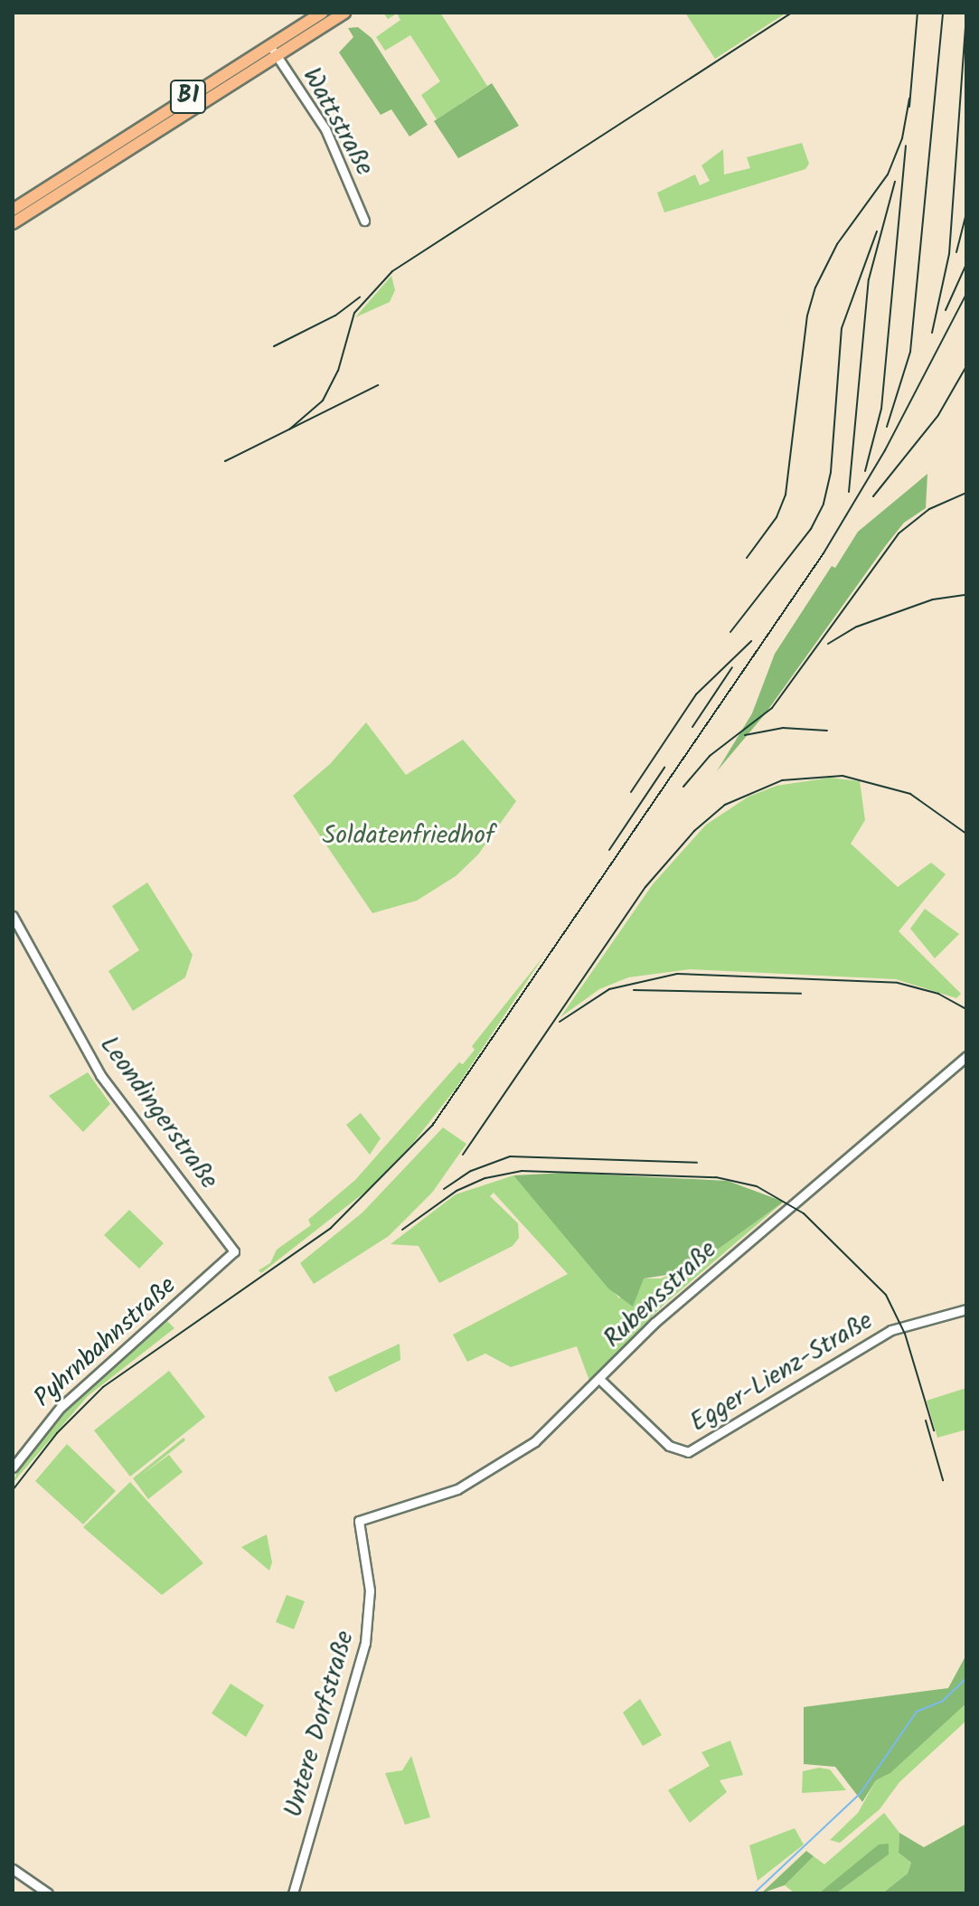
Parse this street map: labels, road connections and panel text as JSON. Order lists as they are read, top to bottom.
{
  "streets": {
    "main road": ["B1"],
    "street": [
      "Wattstraße",
      "Leondingerstraße",
      "Rubensstraße",
      "Pyhrnbahnstraße",
      "Egger-Lienz-Straße",
      "Untere Dorfstraße"
    ]
  },
  "crossings": [
    ["B1", "Wattstraße"],
    ["Leondingerstraße", "Pyhrnbahnstraße"],
    ["Rubensstraße", "Egger-Lienz-Straße"],
    ["Rubensstraße", "Untere Dorfstraße"]
  ],
  "parks": ["Soldatenfriedhof"]
}
